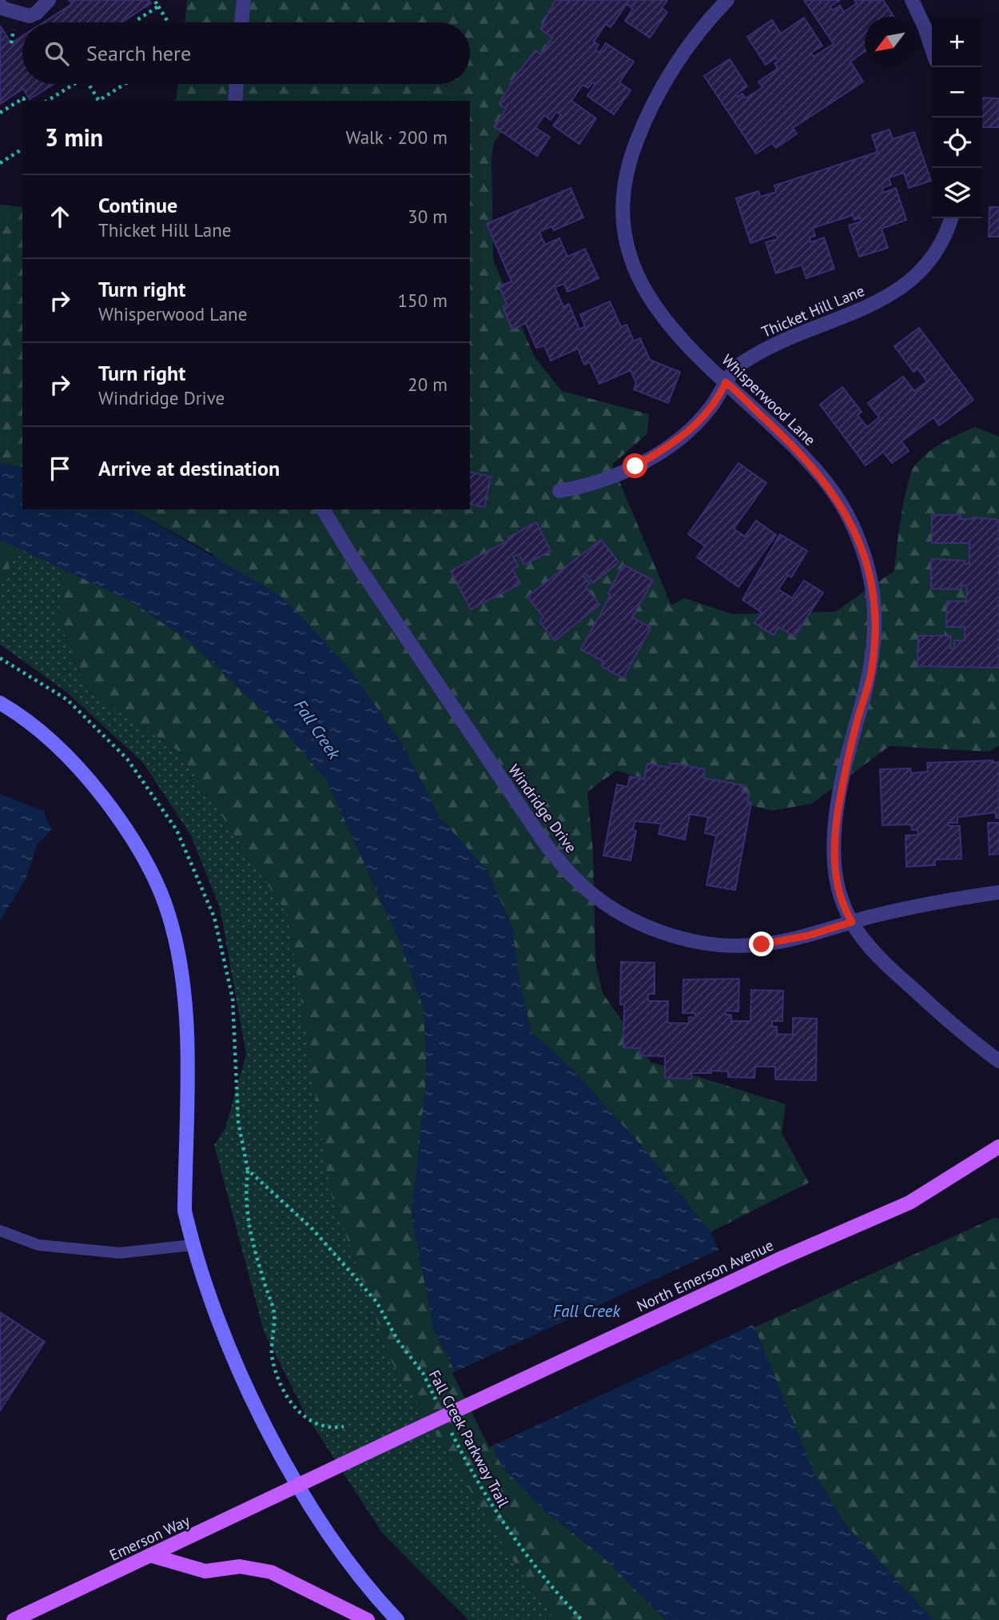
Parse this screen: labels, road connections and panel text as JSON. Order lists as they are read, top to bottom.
{
  "streets": {
    "main road": ["North Emerson Avenue", "Emerson Way"],
    "street": ["Thicket Hill Lane", "Whisperwood Lane", "Windridge Drive"],
    "path": ["Fall Creek Parkway Trail"]
  },
  "crossings": [
    ["Thicket Hill Lane", "Whisperwood Lane"],
    ["Whisperwood Lane", "Windridge Drive"],
    ["North Emerson Avenue", "Emerson Way"]
  ],
  "water": ["Fall Creek"],
  "north": "bottom left",
  "page": {
    "map_buttons": ["+", "−"],
    "search": "Search here",
    "heading": ["3 min", "Walk · 200 m"],
    "list": [
      ["Continue", "Thicket Hill Lane", "30 m"],
      ["Turn right", "Whisperwood Lane", "150 m"],
      ["Turn right", "Windridge Drive", "20 m"],
      "Arrive at destination"
    ]
  }
}
